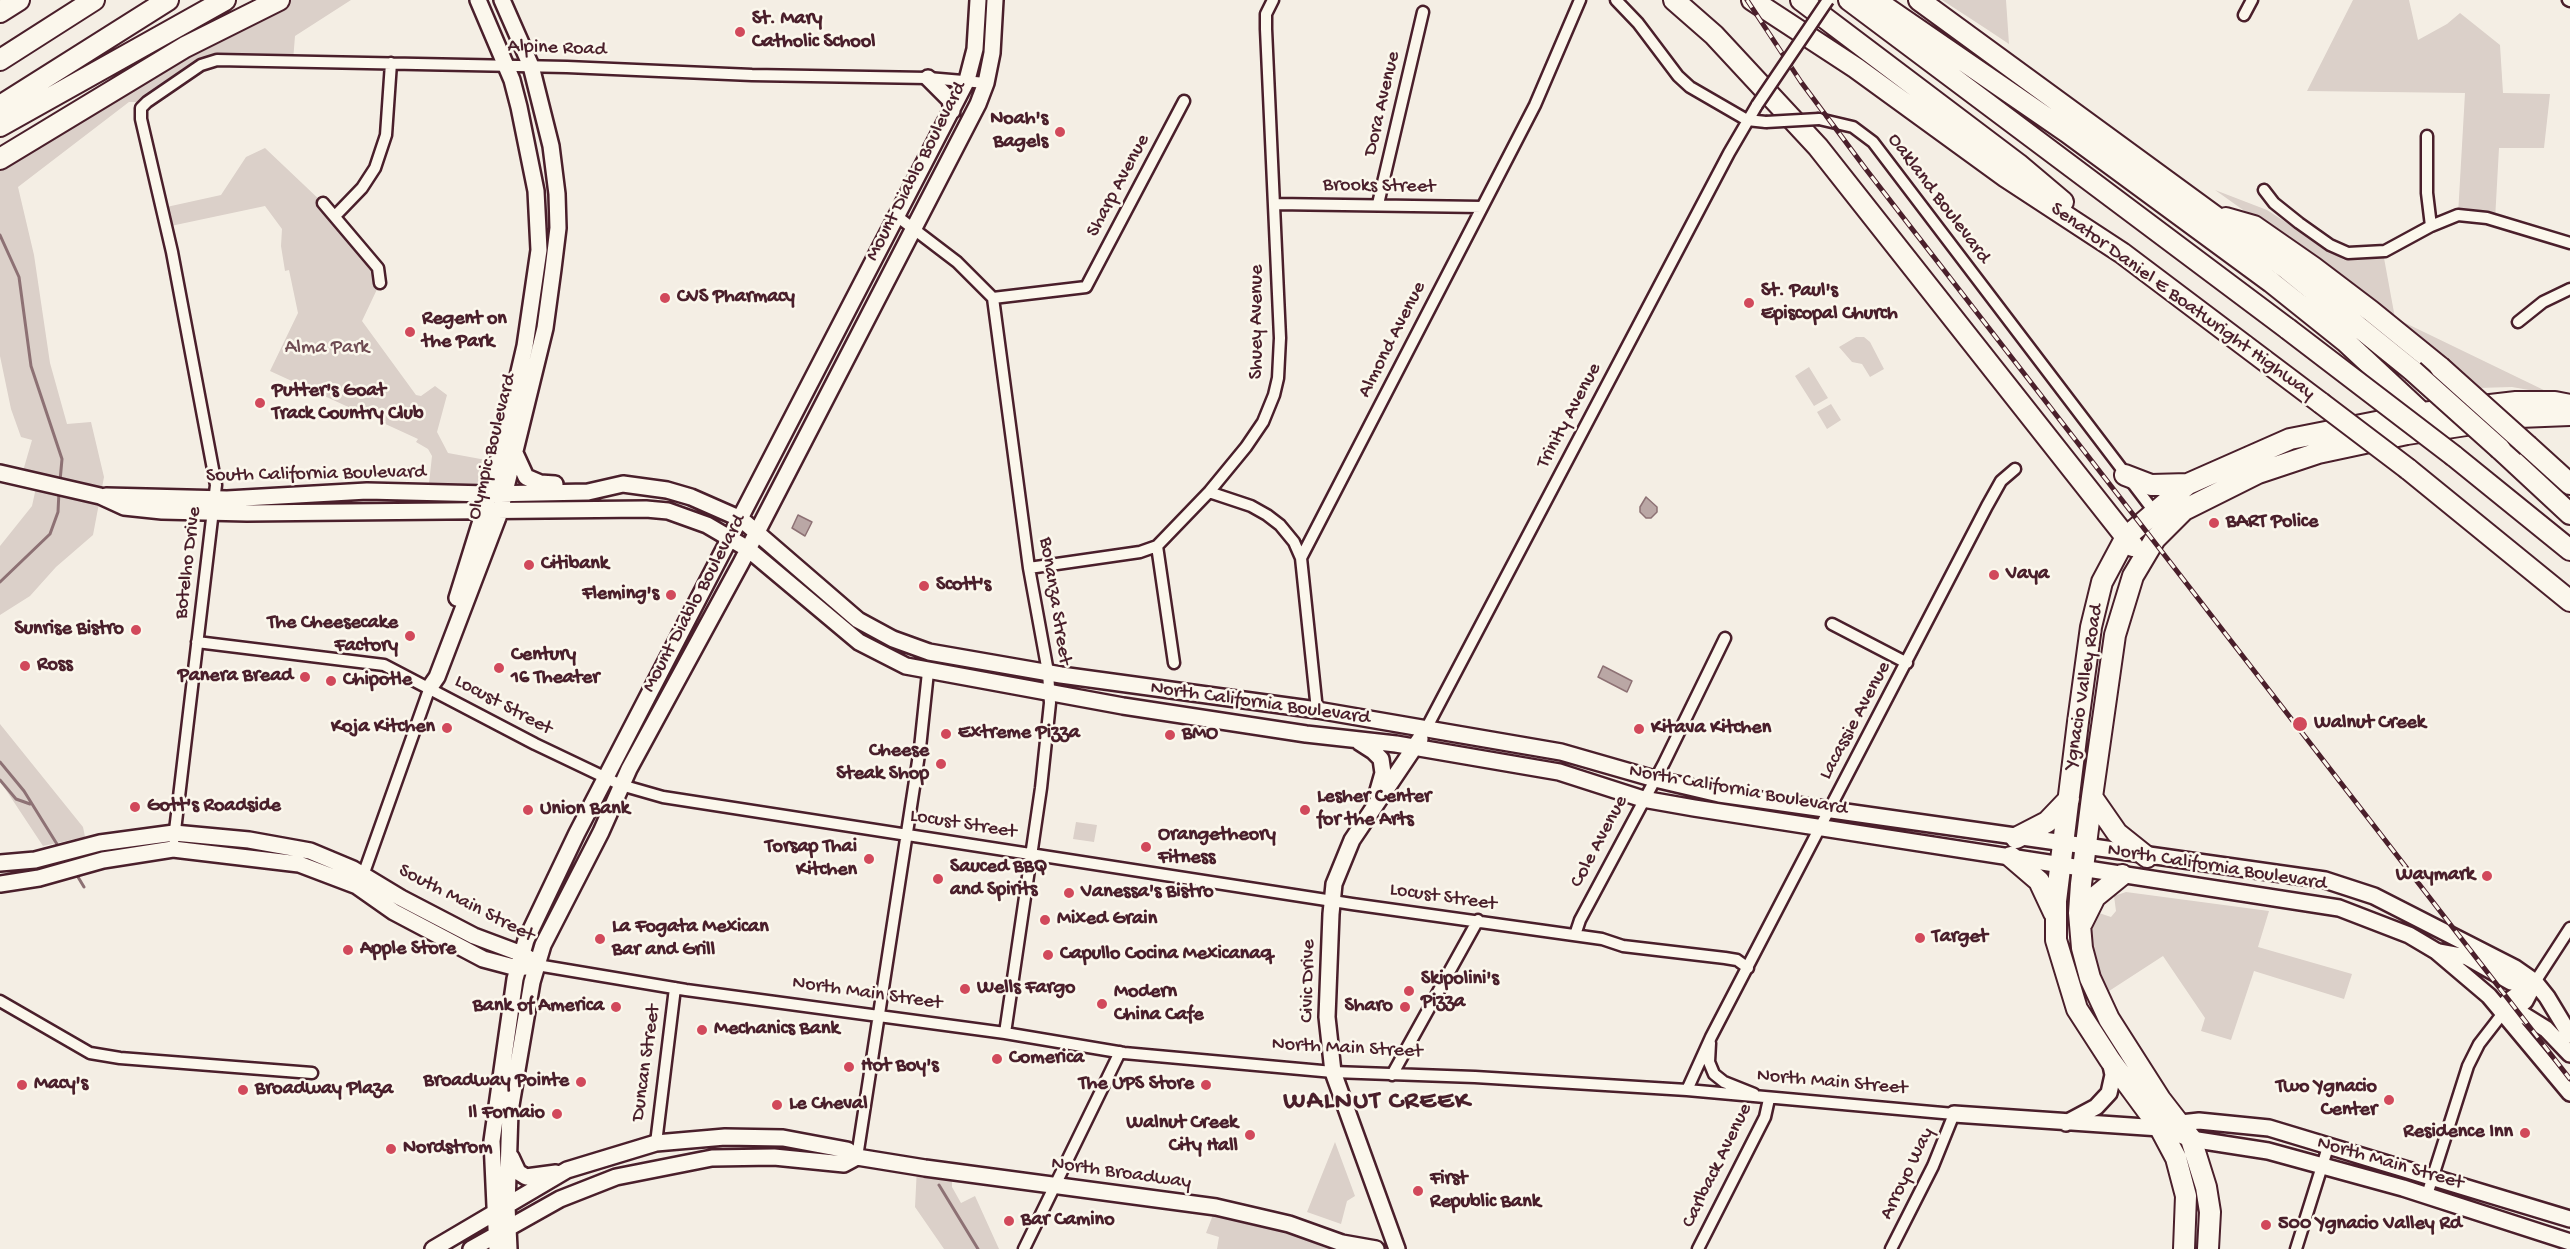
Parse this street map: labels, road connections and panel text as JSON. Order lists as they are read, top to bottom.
{
  "streets": {
    "highway": ["Senator Daniel E Boatwright Highway", "Ygnacio Valley Road"],
    "main road": [
      "Mount Diablo Boulevard",
      "Olympic Boulevard",
      "South California Boulevard",
      "North California Boulevard",
      "South Main Street",
      "Civic Drive",
      "North Main Street",
      "North Broadway"
    ],
    "street": [
      "Alpine Road",
      "Dora Avenue",
      "Sharp Avenue",
      "Brooks Street",
      "Oakland Boulevard",
      "Shuey Avenue",
      "Almond Avenue",
      "Trinity Avenue",
      "Botelho Drive",
      "Bonanza Street",
      "Locust Street",
      "Lacassie Avenue",
      "Cole Avenue",
      "Duncan Street",
      "Carlback Avenue",
      "Arroyo Way"
    ]
  },
  "crossings": [
    ["Alpine Road", "Mount Diablo Boulevard"],
    ["Alpine Road", "Olympic Boulevard"],
    ["Alpine Road", "Botelho Drive"],
    ["Dora Avenue", "Brooks Street"],
    ["Mount Diablo Boulevard", "South California Boulevard"],
    ["Mount Diablo Boulevard", "North California Boulevard"],
    ["Mount Diablo Boulevard", "Locust Street"],
    ["Mount Diablo Boulevard", "South Main Street"],
    ["Mount Diablo Boulevard", "North Main Street"],
    ["Mount Diablo Boulevard", "North Broadway"],
    ["Sharp Avenue", "Bonanza Street"],
    ["Brooks Street", "Shuey Avenue"],
    ["Brooks Street", "Almond Avenue"],
    ["Oakland Boulevard", "Trinity Avenue"],
    ["Oakland Boulevard", "Ygnacio Valley Road"],
    ["Trinity Avenue", "North California Boulevard"],
    ["Trinity Avenue", "Civic Drive"],
    ["Olympic Boulevard", "South California Boulevard"],
    ["Olympic Boulevard", "Locust Street"],
    ["Olympic Boulevard", "South Main Street"],
    ["South California Boulevard", "Botelho Drive"],
    ["South California Boulevard", "North California Boulevard"],
    ["Botelho Drive", "Locust Street"],
    ["Botelho Drive", "South Main Street"],
    ["Bonanza Street", "North California Boulevard"],
    ["Bonanza Street", "Locust Street"],
    ["Bonanza Street", "North Main Street"],
    ["Ygnacio Valley Road", "North California Boulevard"],
    ["Ygnacio Valley Road", "North Main Street"],
    ["North California Boulevard", "Lacassie Avenue"],
    ["North California Boulevard", "Cole Avenue"],
    ["North California Boulevard", "Civic Drive"],
    ["Locust Street", "Lacassie Avenue"],
    ["Locust Street", "Cole Avenue"],
    ["Locust Street", "Civic Drive"],
    ["Lacassie Avenue", "North Main Street"],
    ["South Main Street", "North Main Street"],
    ["Civic Drive", "North Main Street"],
    ["North Main Street", "Duncan Street"],
    ["North Main Street", "Carlback Avenue"],
    ["North Main Street", "Arroyo Way"],
    ["Duncan Street", "North Broadway"]
  ],
  "districts": ["WALNUT CREEK"],
  "parks": ["Alma Park"],
  "places": [
    "St. Mary Catholic School",
    "Noah's Bagels",
    "CVS Pharmacy",
    "St. Paul's Episcopal Church",
    "Regent on the Park",
    "Putter's Goat Track Country Club",
    "BART Police",
    "Citibank",
    "Vaya",
    "Scott's",
    "Fleming's",
    "Sunrise Bistro",
    "The Cheesecake Factory",
    "Ross",
    "Century 16 Theater",
    "Panera Bread",
    "Chipotle",
    "Walnut Creek",
    "Koja Kitchen",
    "Kitava Kitchen",
    "Extreme Pizza",
    "BMO",
    "Cheese Steak Shop",
    "Gott's Roadside",
    "Union Bank",
    "Lesher Center for the Arts",
    "Orangetheory Fitness",
    "Torsap Thai Kitchen",
    "Waymark",
    "Sauced BBQ and Spirits",
    "Vanessa's Bistro",
    "Mixed Grain",
    "Target",
    "La Fogata Mexican Bar and Grill",
    "Apple Store",
    "Capullo Cocina Mexicanaq",
    "Wells Fargo",
    "Skipolini's Pizza",
    "Modern China Cafe",
    "Bank of America",
    "Sharo",
    "Mechanics Bank",
    "Comerica",
    "Hot Boy's",
    "Broadway Pointe",
    "Macy's",
    "The UPS Store",
    "Broadway Plaza",
    "Two Ygnacio Center",
    "Le Cheval",
    "Il Fornaio",
    "Residence Inn",
    "Walnut Creek City Hall",
    "Nordstrom",
    "First Republic Bank",
    "Bar Camino",
    "500 Ygnacio Valley Rd"
  ]
}
